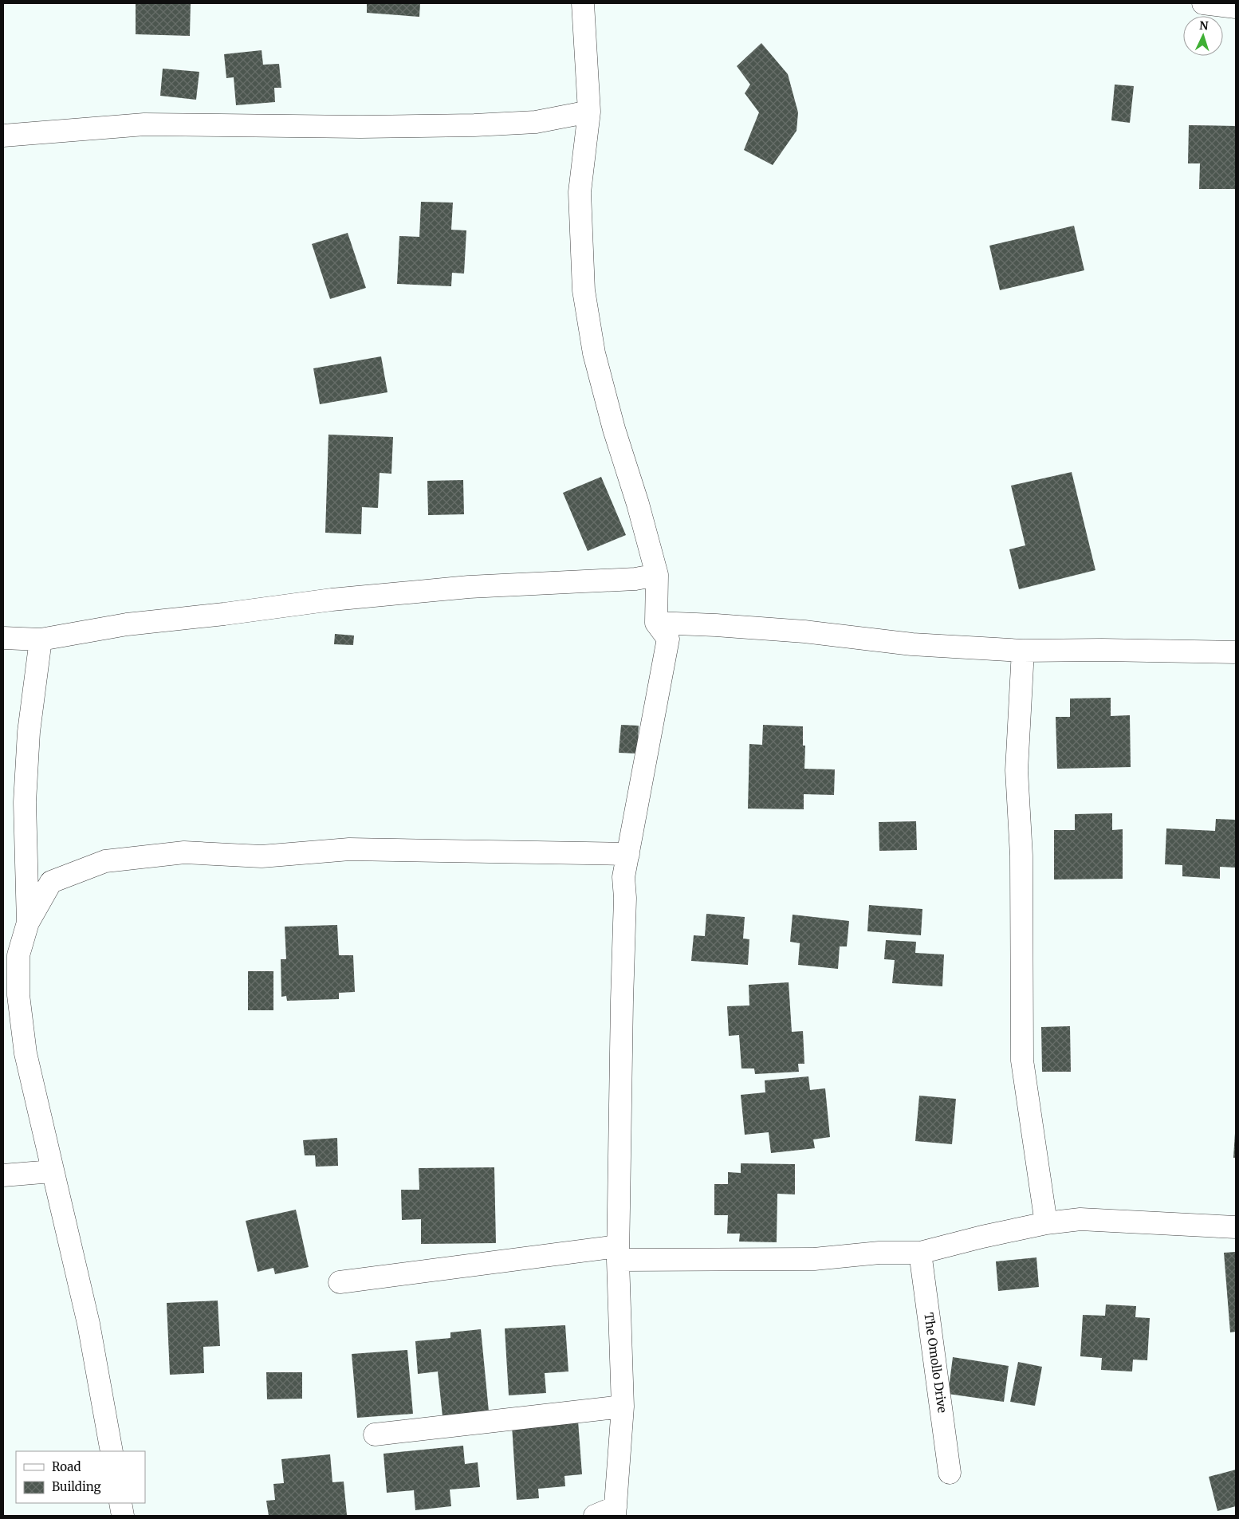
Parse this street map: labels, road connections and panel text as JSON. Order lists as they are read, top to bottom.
{
  "streets": {
    "street": ["The Omollo Drive"]
  },
  "legend": ["Road", "Building"],
  "north": "top"
}
